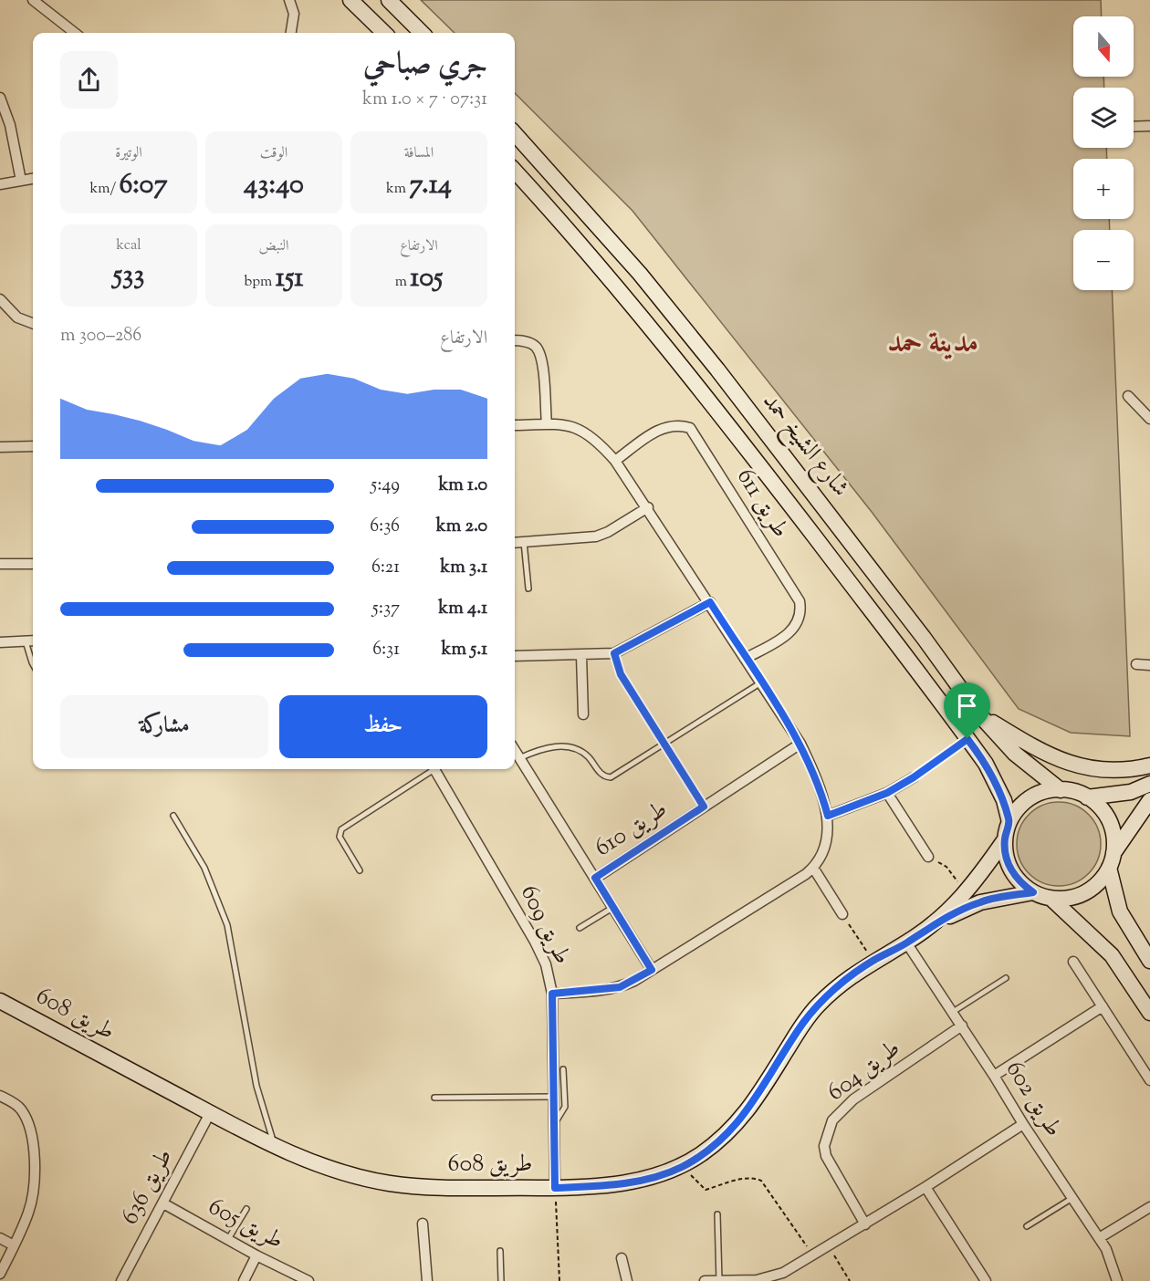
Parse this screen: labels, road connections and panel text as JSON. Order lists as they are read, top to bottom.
{
  "streets": {
    "main road": ["شارع الشيخ حمد", "طريق 608"],
    "street": [
      "طريق 611",
      "طريق 610",
      "طريق 609",
      "طريق 604",
      "طريق 602",
      "طريق 636",
      "طريق 605"
    ]
  },
  "crossings": [
    ["شارع الشيخ حمد", "طريق 608"],
    ["طريق 609", "طريق 608"],
    ["طريق 608", "طريق 602"],
    ["طريق 608", "طريق 636"],
    ["طريق 604", "طريق 602"],
    ["طريق 636", "طريق 605"]
  ],
  "districts": ["مدينة حمد"],
  "north": "bottom",
  "page": {
    "map_buttons": ["+", "−"],
    "heading": ["جري صباحي", "07:31 · 7 × 1.0 km"],
    "stats": [
      ["المسافة", "7.14 km"],
      ["الوقت", "43:40"],
      ["الوتيرة", "6:07 /km"],
      ["الارتفاع", "105 m"],
      ["النبض", "151 bpm"],
      ["kcal", "533"]
    ],
    "chart": ["الارتفاع", "286–300 m"],
    "list": [
      {
        "name": "1.0 km",
        "note": "5:49"
      },
      {
        "name": "2.0 km",
        "note": "6:36"
      },
      {
        "name": "3.1 km",
        "note": "6:21"
      },
      {
        "name": "4.1 km",
        "note": "5:37"
      },
      {
        "name": "5.1 km",
        "note": "6:31"
      }
    ],
    "buttons": ["حفظ", "مشاركة"]
  }
}
